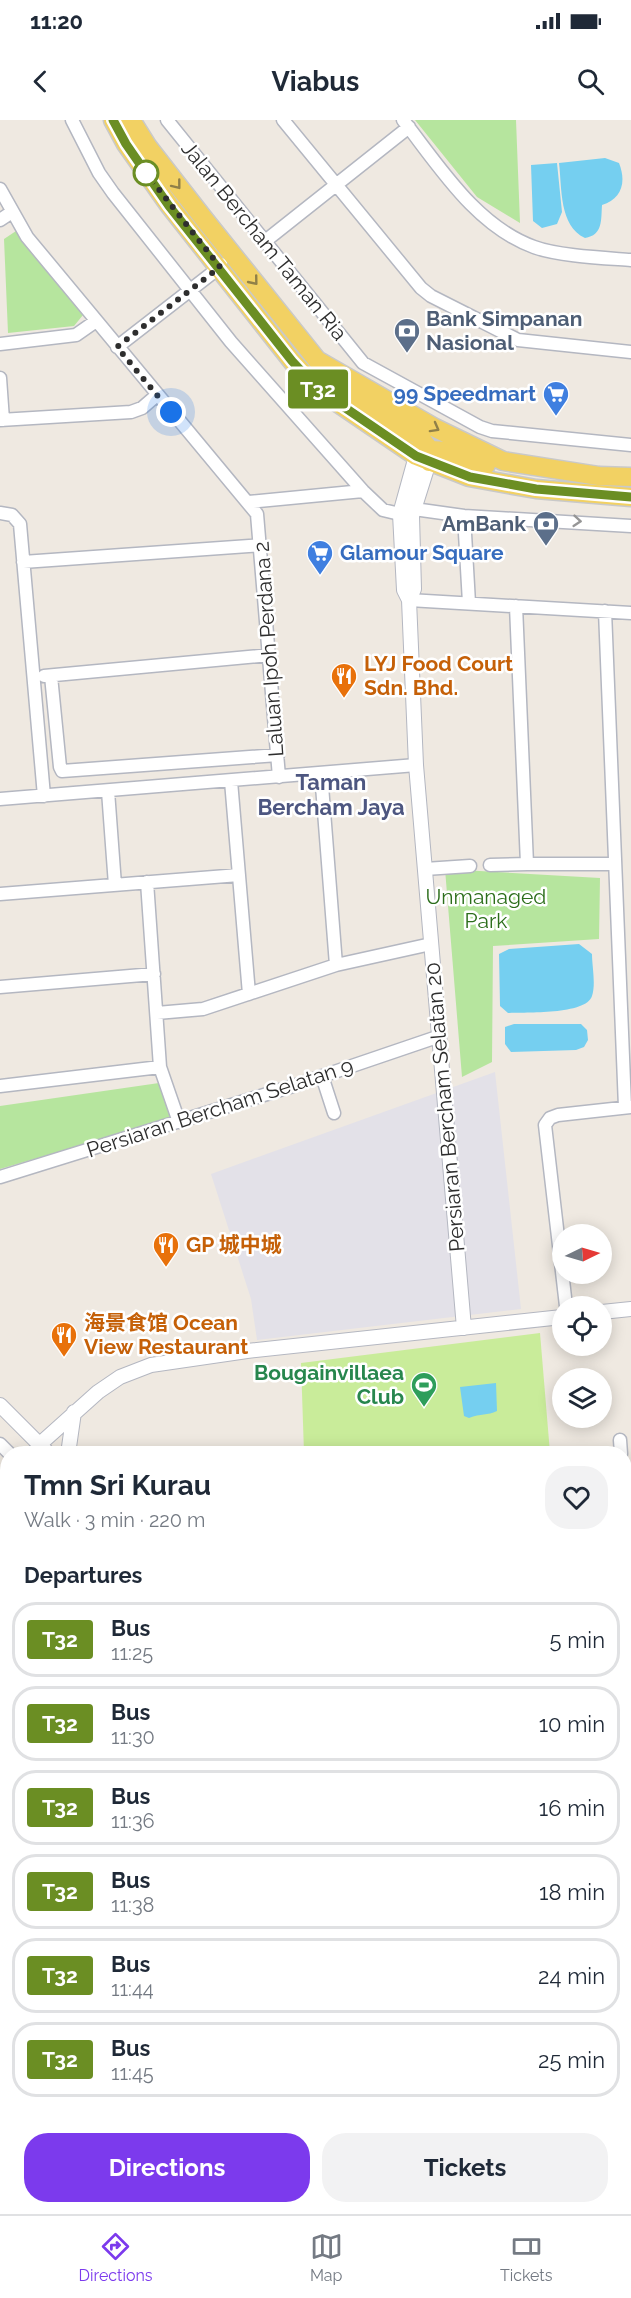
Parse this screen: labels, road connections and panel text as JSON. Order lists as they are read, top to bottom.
{
  "streets": {
    "street": [
      "Jalan Bercham Taman Ria",
      "Laluan Ipoh Perdana 2",
      "Persiaran Bercham Selatan 20",
      "Persiaran Bercham Selatan 9"
    ]
  },
  "crossings": [
    ["Persiaran Bercham Selatan 20", "Persiaran Bercham Selatan 9"]
  ],
  "districts": ["Taman Bercham Jaya"],
  "parks": ["Unmanaged Park"],
  "places": {
    "bank": ["Bank Simpanan Nasional", "AmBank"],
    "supermarket": ["99 Speedmart", "Glamour Square"],
    "restaurant": ["LYJ Food Court Sdn. Bhd.", "GP 城中城", "海景食馆 Ocean View Restaurant"],
    "sports": ["Bougainvillaea Club"]
  },
  "lines": ["bus line T32"],
  "north": "right",
  "page": {
    "status": "11:20",
    "header": "Viabus",
    "on_map": "T32",
    "heading": [
      ["Tmn Sri Kurau", "Walk · 3 min · 220 m"],
      "Departures"
    ],
    "list": [
      {
        "mark": "T32",
        "name": "Bus",
        "note": "11:25",
        "value": "5 min"
      },
      {
        "mark": "T32",
        "name": "Bus",
        "note": "11:30",
        "value": "10 min"
      },
      {
        "mark": "T32",
        "name": "Bus",
        "note": "11:36",
        "value": "16 min"
      },
      {
        "mark": "T32",
        "name": "Bus",
        "note": "11:38",
        "value": "18 min"
      },
      {
        "mark": "T32",
        "name": "Bus",
        "note": "11:44",
        "value": "24 min"
      },
      {
        "mark": "T32",
        "name": "Bus",
        "note": "11:45",
        "value": "25 min"
      }
    ],
    "buttons": ["Directions", "Tickets"],
    "tabs": ["Directions", "Map", "Tickets"]
  }
}
